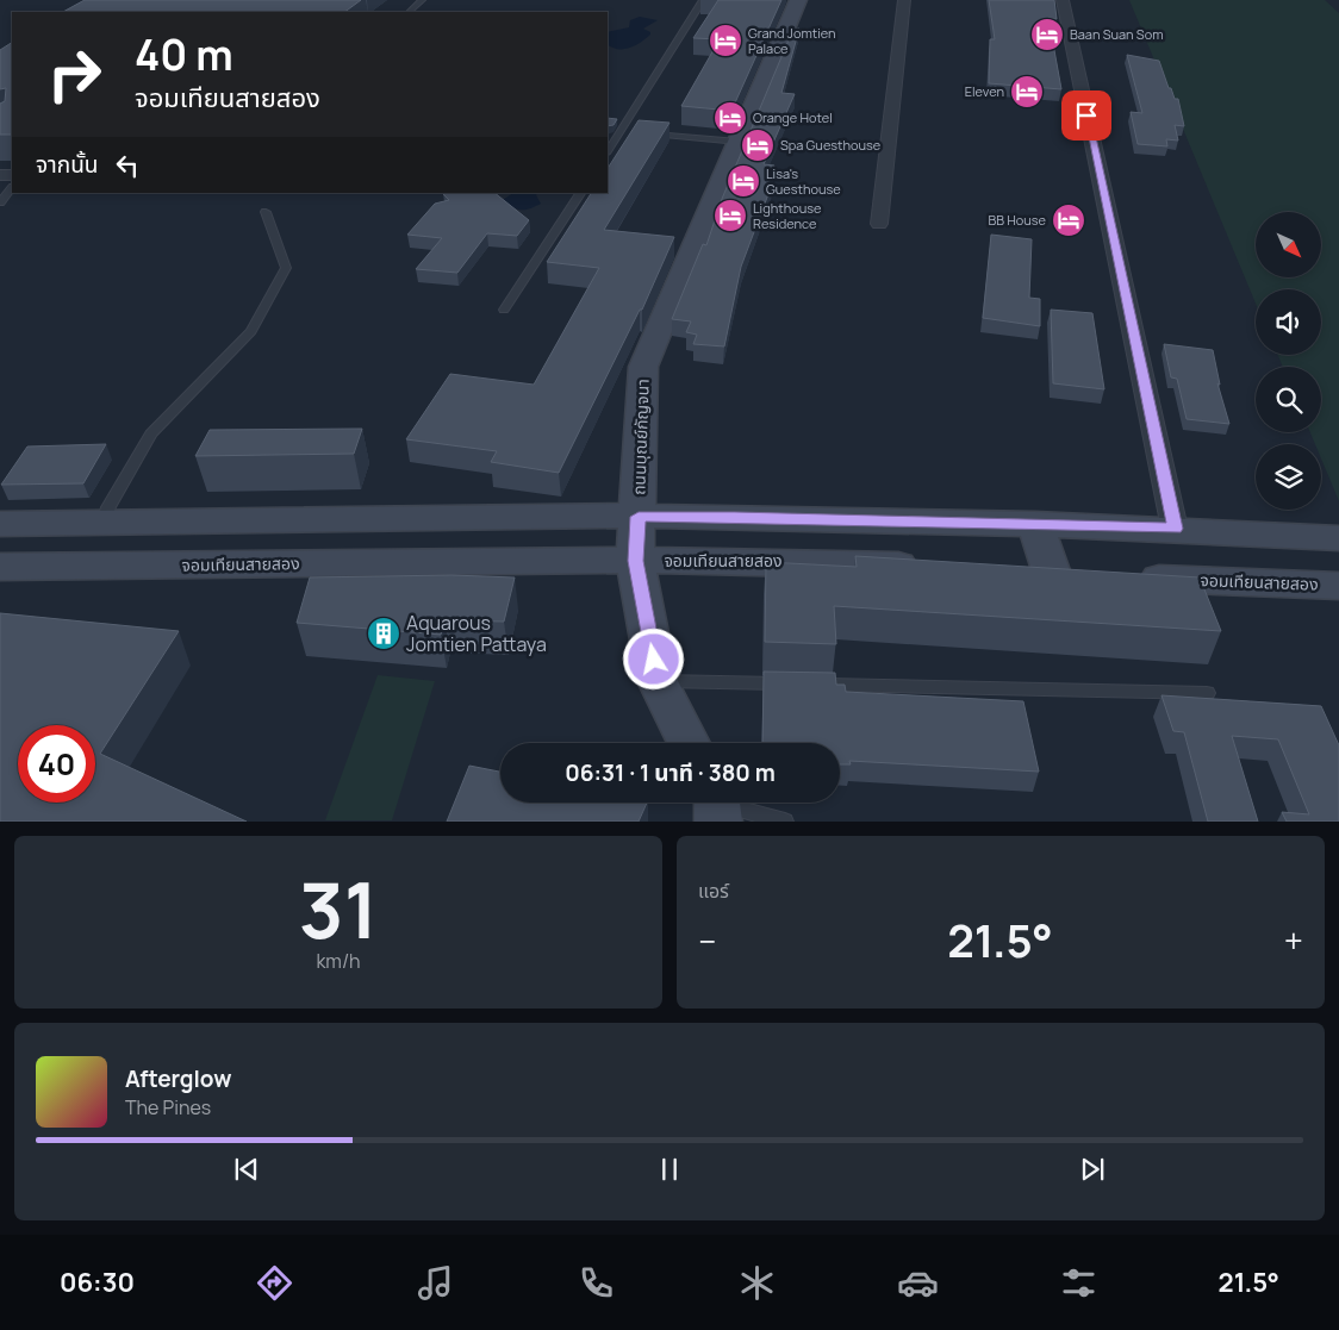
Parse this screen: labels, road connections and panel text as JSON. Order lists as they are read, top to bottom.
{
  "streets": {
    "main road": ["ถนนบุณย์กัญจนา", "จอมเทียนสายสอง"]
  },
  "crossings": [
    ["ถนนบุณย์กัญจนา", "จอมเทียนสายสอง"]
  ],
  "places": {
    "hotel": [
      "Baan Suan Som",
      "Grand Jomtien Palace",
      "Eleven",
      "Orange Hotel",
      "Spa Guesthouse",
      "Lisa's Guesthouse",
      "Lighthouse Residence",
      "BB House"
    ],
    "building": ["Aquarous Jomtien Pattaya"]
  },
  "north": "bottom right",
  "page": {
    "turn": ["40 m", "จอมเทียนสายสอง"],
    "then": "จากนั้น",
    "limit": "40",
    "trip": "06:31 · 1 นาที · 380 m",
    "tile": [
      ["31", "km/h"],
      "แอร์"
    ],
    "heat": ["−", "21.5°", "+"],
    "song": ["Afterglow", "The Pines"],
    "tabs": ["06:30", "21.5°"]
  }
}
